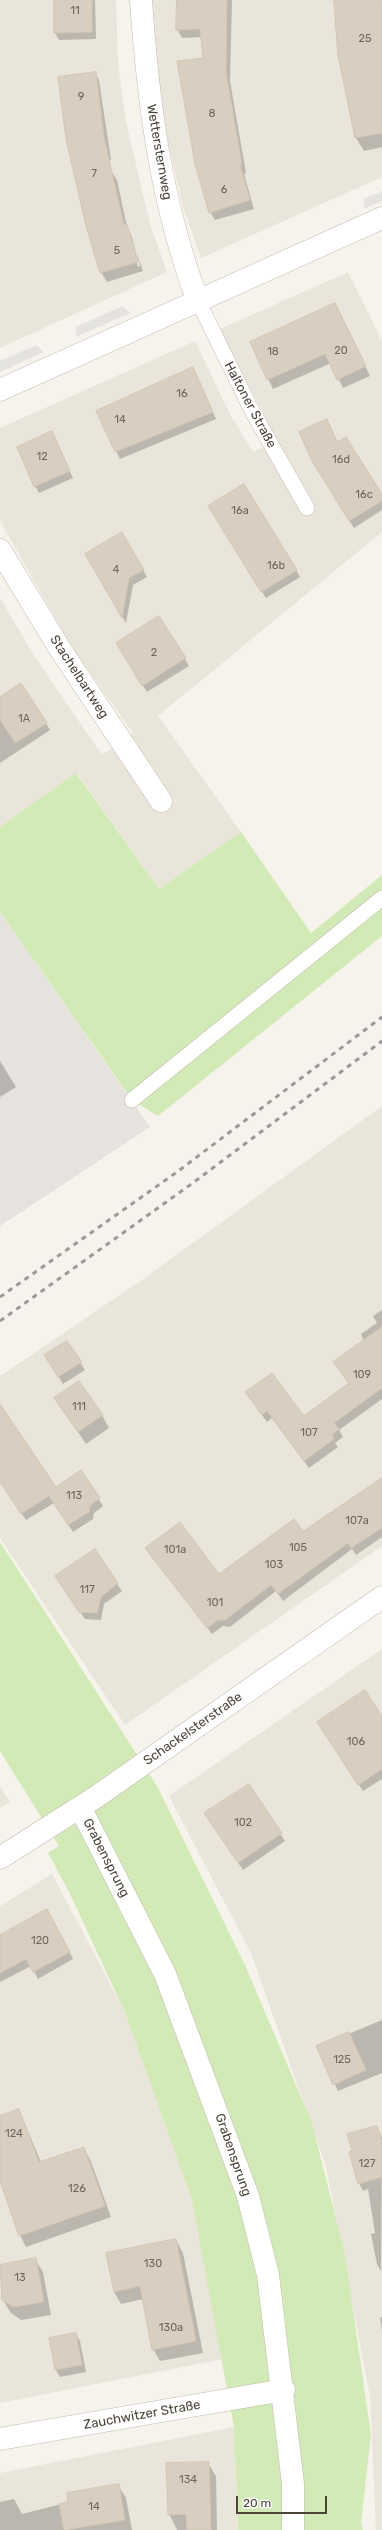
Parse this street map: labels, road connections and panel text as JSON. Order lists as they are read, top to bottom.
{
  "streets": {
    "street": [
      "Wettersternweg",
      "Stachelbartweg",
      "Schackelsterstraße",
      "Grabensprung",
      "Zauchwitzer Straße"
    ],
    "lane": ["Haltoner Straße"]
  },
  "crossings": [
    ["Wettersternweg", "Haltoner Straße"],
    ["Schackelsterstraße", "Grabensprung"],
    ["Grabensprung", "Zauchwitzer Straße"]
  ],
  "house_numbers": [
    "11",
    "25",
    "9",
    "8",
    "7",
    "6",
    "5",
    "20",
    "18",
    "16",
    "14",
    "12",
    "16d",
    "16c",
    "16a",
    "16b",
    "4",
    "2",
    "1A",
    "109",
    "111",
    "107",
    "113",
    "107a",
    "105",
    "101a",
    "103",
    "117",
    "101",
    "106",
    "102",
    "120",
    "125",
    "124",
    "127",
    "126",
    "130",
    "13",
    "130a",
    "134",
    "14"
  ],
  "scale_bar": "20 m"
}
